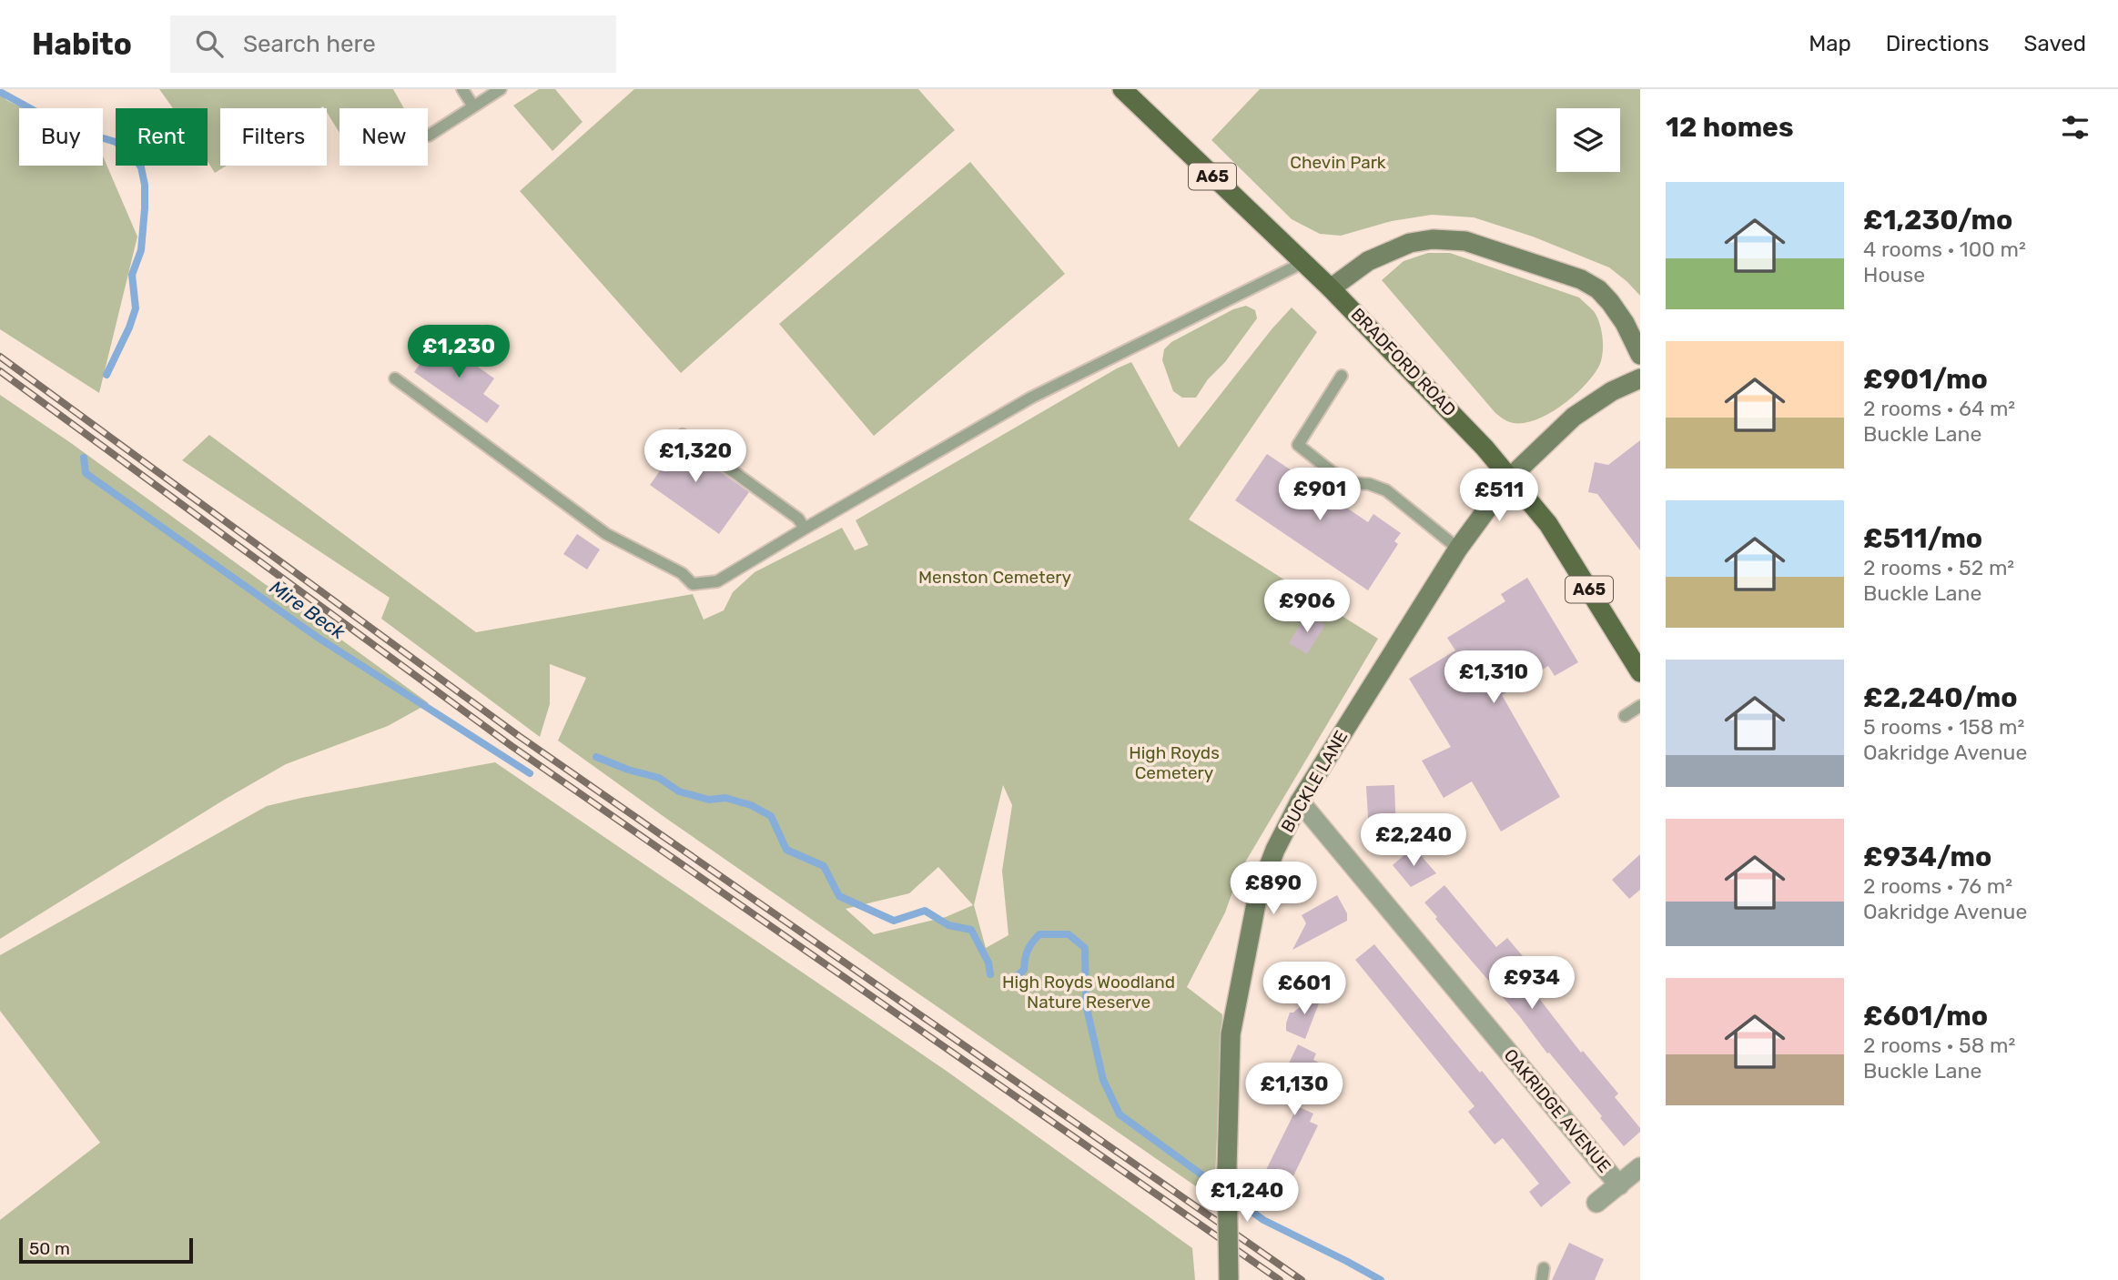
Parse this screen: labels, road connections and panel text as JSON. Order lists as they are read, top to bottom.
{
  "streets": {
    "main road": ["A65", "BRADFORD ROAD"],
    "street": ["BUCKLE LANE", "OAKRIDGE AVENUE"]
  },
  "crossings": [
    ["BRADFORD ROAD", "BUCKLE LANE"],
    ["BUCKLE LANE", "OAKRIDGE AVENUE"]
  ],
  "water": ["Mire Beck"],
  "parks": [
    "Chevin Park",
    "Menston Cemetery",
    "High Royds Cemetery",
    "High Royds Woodland Nature Reserve"
  ],
  "scale_bar": "50 m",
  "page": {
    "header": "Habito",
    "search": "Search here",
    "nav": ["Map", "Directions", "Saved"],
    "heading": "12 homes",
    "chip": [
      "Buy",
      "Rent",
      "Filters",
      "New"
    ],
    "list": [
      {
        "name": "£1,230/mo",
        "note": "4 rooms · 100 m² · House"
      },
      {
        "name": "£901/mo",
        "note": "2 rooms · 64 m² · Buckle Lane"
      },
      {
        "name": "£511/mo",
        "note": "2 rooms · 52 m² · Buckle Lane"
      },
      {
        "name": "£2,240/mo",
        "note": "5 rooms · 158 m² · Oakridge Avenue"
      },
      {
        "name": "£934/mo",
        "note": "2 rooms · 76 m² · Oakridge Avenue"
      },
      {
        "name": "£601/mo",
        "note": "2 rooms · 58 m² · Buckle Lane"
      }
    ],
    "price": [
      "£1,230",
      "£1,320",
      "£901",
      "£511",
      "£906",
      "£1,310",
      "£2,240",
      "£890",
      "£934",
      "£601",
      "£1,130",
      "£1,240"
    ],
    "scale": "50 m"
  }
}
